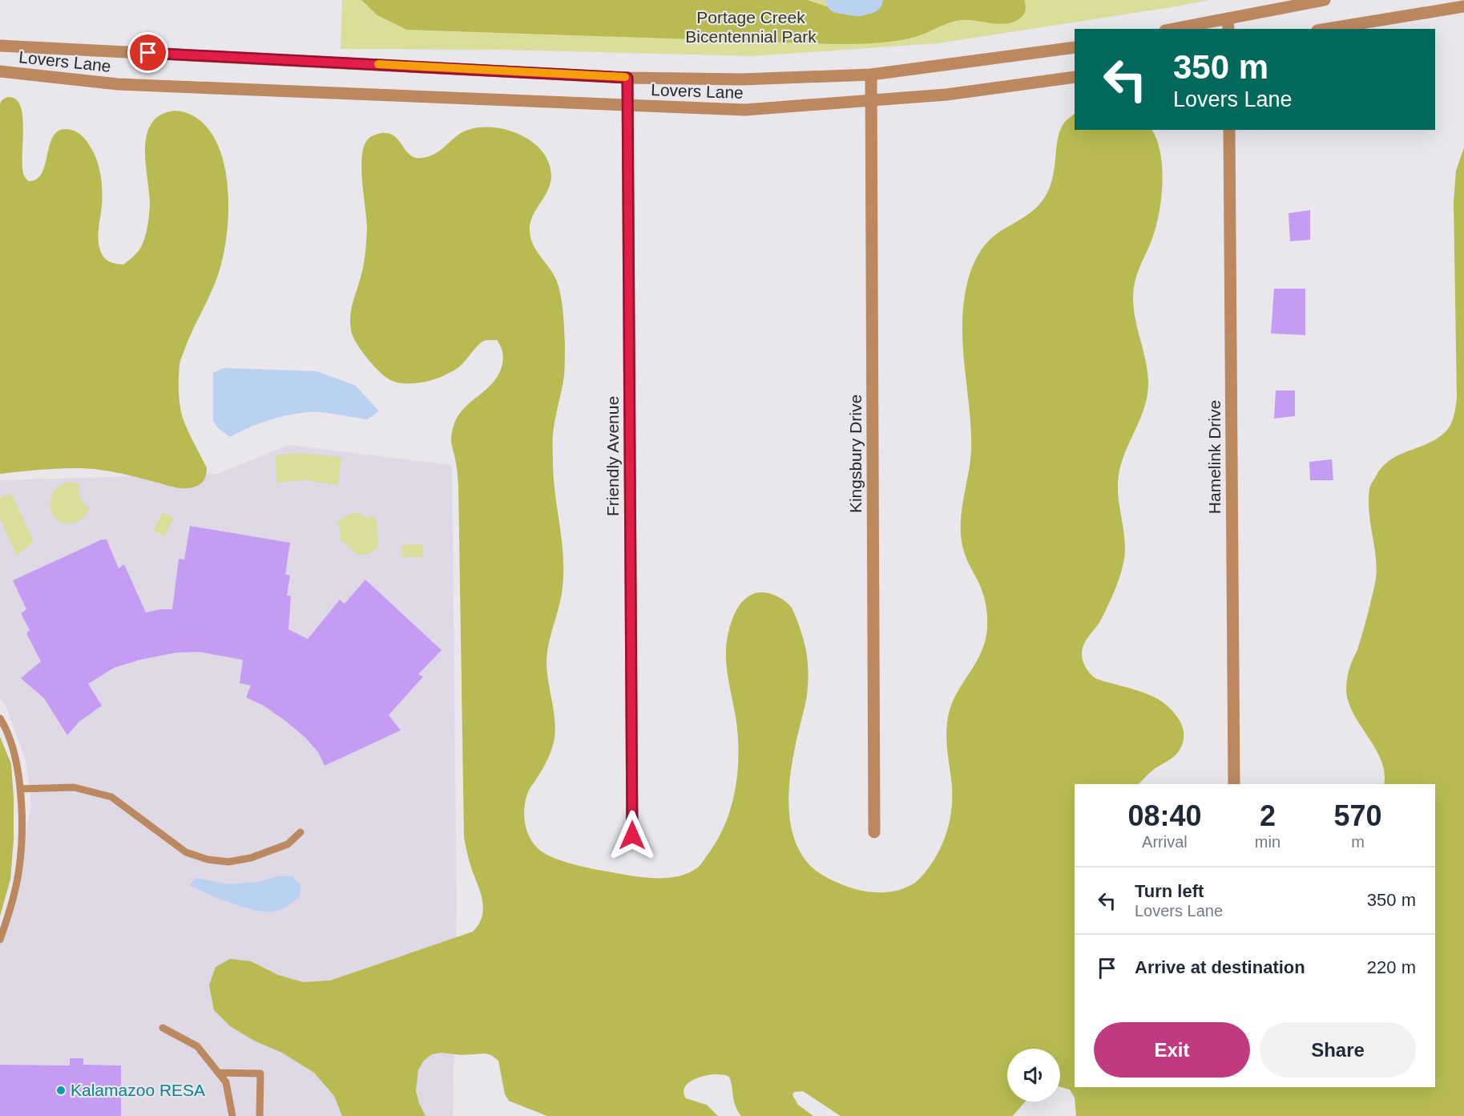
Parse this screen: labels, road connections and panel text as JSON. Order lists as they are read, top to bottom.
{
  "streets": {
    "street": [
      "Lovers Lane",
      "Kingsbury Drive",
      "Friendly Avenue",
      "Hamelink Drive"
    ]
  },
  "crossings": [
    ["Lovers Lane", "Kingsbury Drive"],
    ["Lovers Lane", "Friendly Avenue"]
  ],
  "parks": ["Portage Creek Bicentennial Park"],
  "places": ["Kalamazoo RESA"],
  "page": {
    "turn": ["350 m", "Lovers Lane"],
    "eta": [
      "08:40",
      "Arrival",
      "2",
      "min",
      "570",
      "m"
    ],
    "list": [
      {
        "name": "Turn left",
        "note": "Lovers Lane",
        "value": "350 m"
      },
      {
        "name": "Arrive at destination",
        "value": "220 m"
      }
    ],
    "buttons": ["Exit", "Share"]
  }
}
